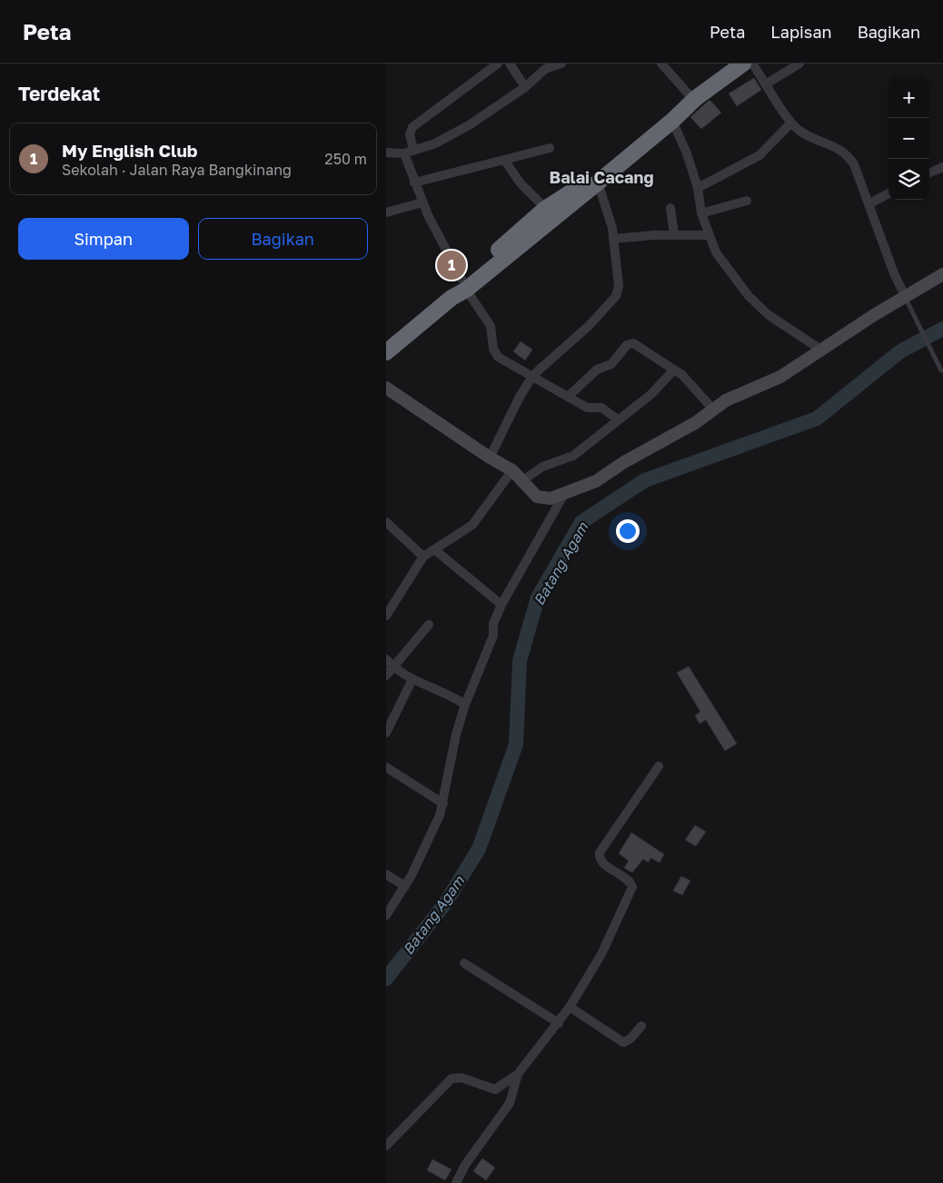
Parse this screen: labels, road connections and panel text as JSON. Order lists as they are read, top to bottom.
{
  "districts": ["Balai Cacang"],
  "water": ["Batang Agam"],
  "page": {
    "header": "Peta",
    "nav": ["Peta", "Lapisan", "Bagikan"],
    "heading": "Terdekat",
    "map_buttons": ["+", "−"],
    "list": [
      {
        "mark": "1",
        "name": "My English Club",
        "note": "Sekolah · Jalan Raya Bangkinang",
        "value": "250 m"
      }
    ],
    "buttons": ["Simpan", "Bagikan"],
    "pins": "1"
  }
}
